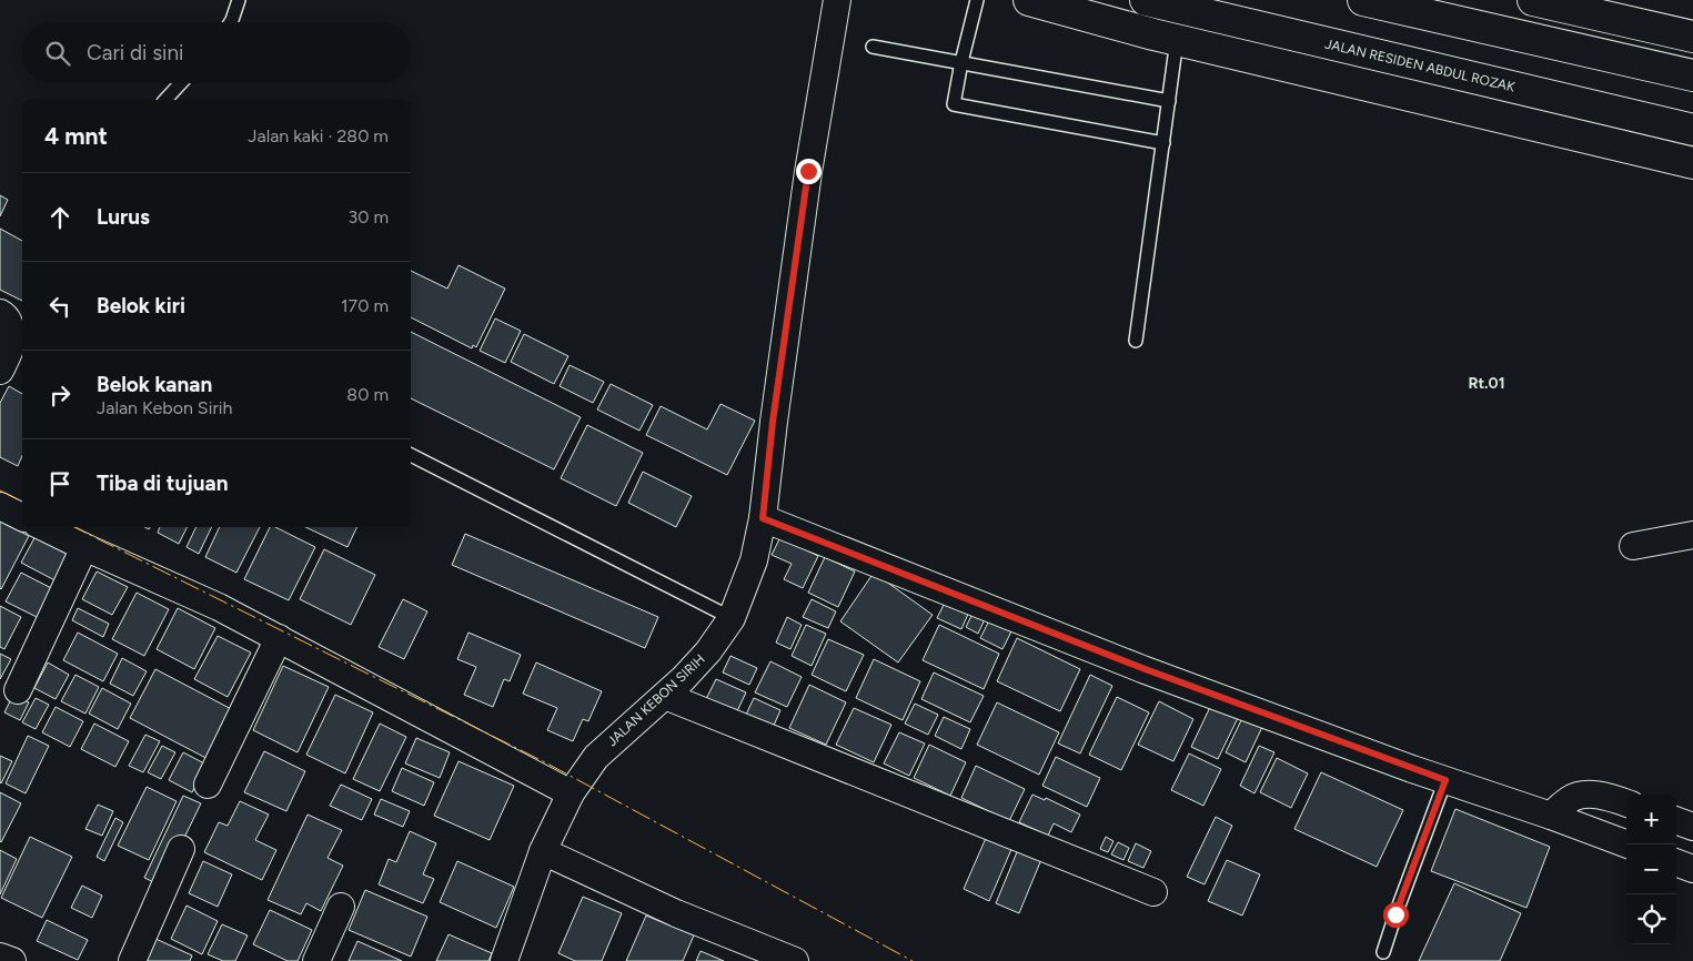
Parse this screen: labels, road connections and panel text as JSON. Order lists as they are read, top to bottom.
{
  "streets": {
    "highway": ["JALAN RESIDEN ABDUL ROZAK"],
    "street": ["JALAN KEBON SIRIH"]
  },
  "districts": ["Rt.01"],
  "page": {
    "search": "Cari di sini",
    "heading": ["4 mnt", "Jalan kaki · 280 m"],
    "list": [
      ["Lurus", "30 m"],
      ["Belok kiri", "170 m"],
      ["Belok kanan", "Jalan Kebon Sirih", "80 m"],
      "Tiba di tujuan"
    ],
    "map_buttons": ["+", "−"]
  }
}
